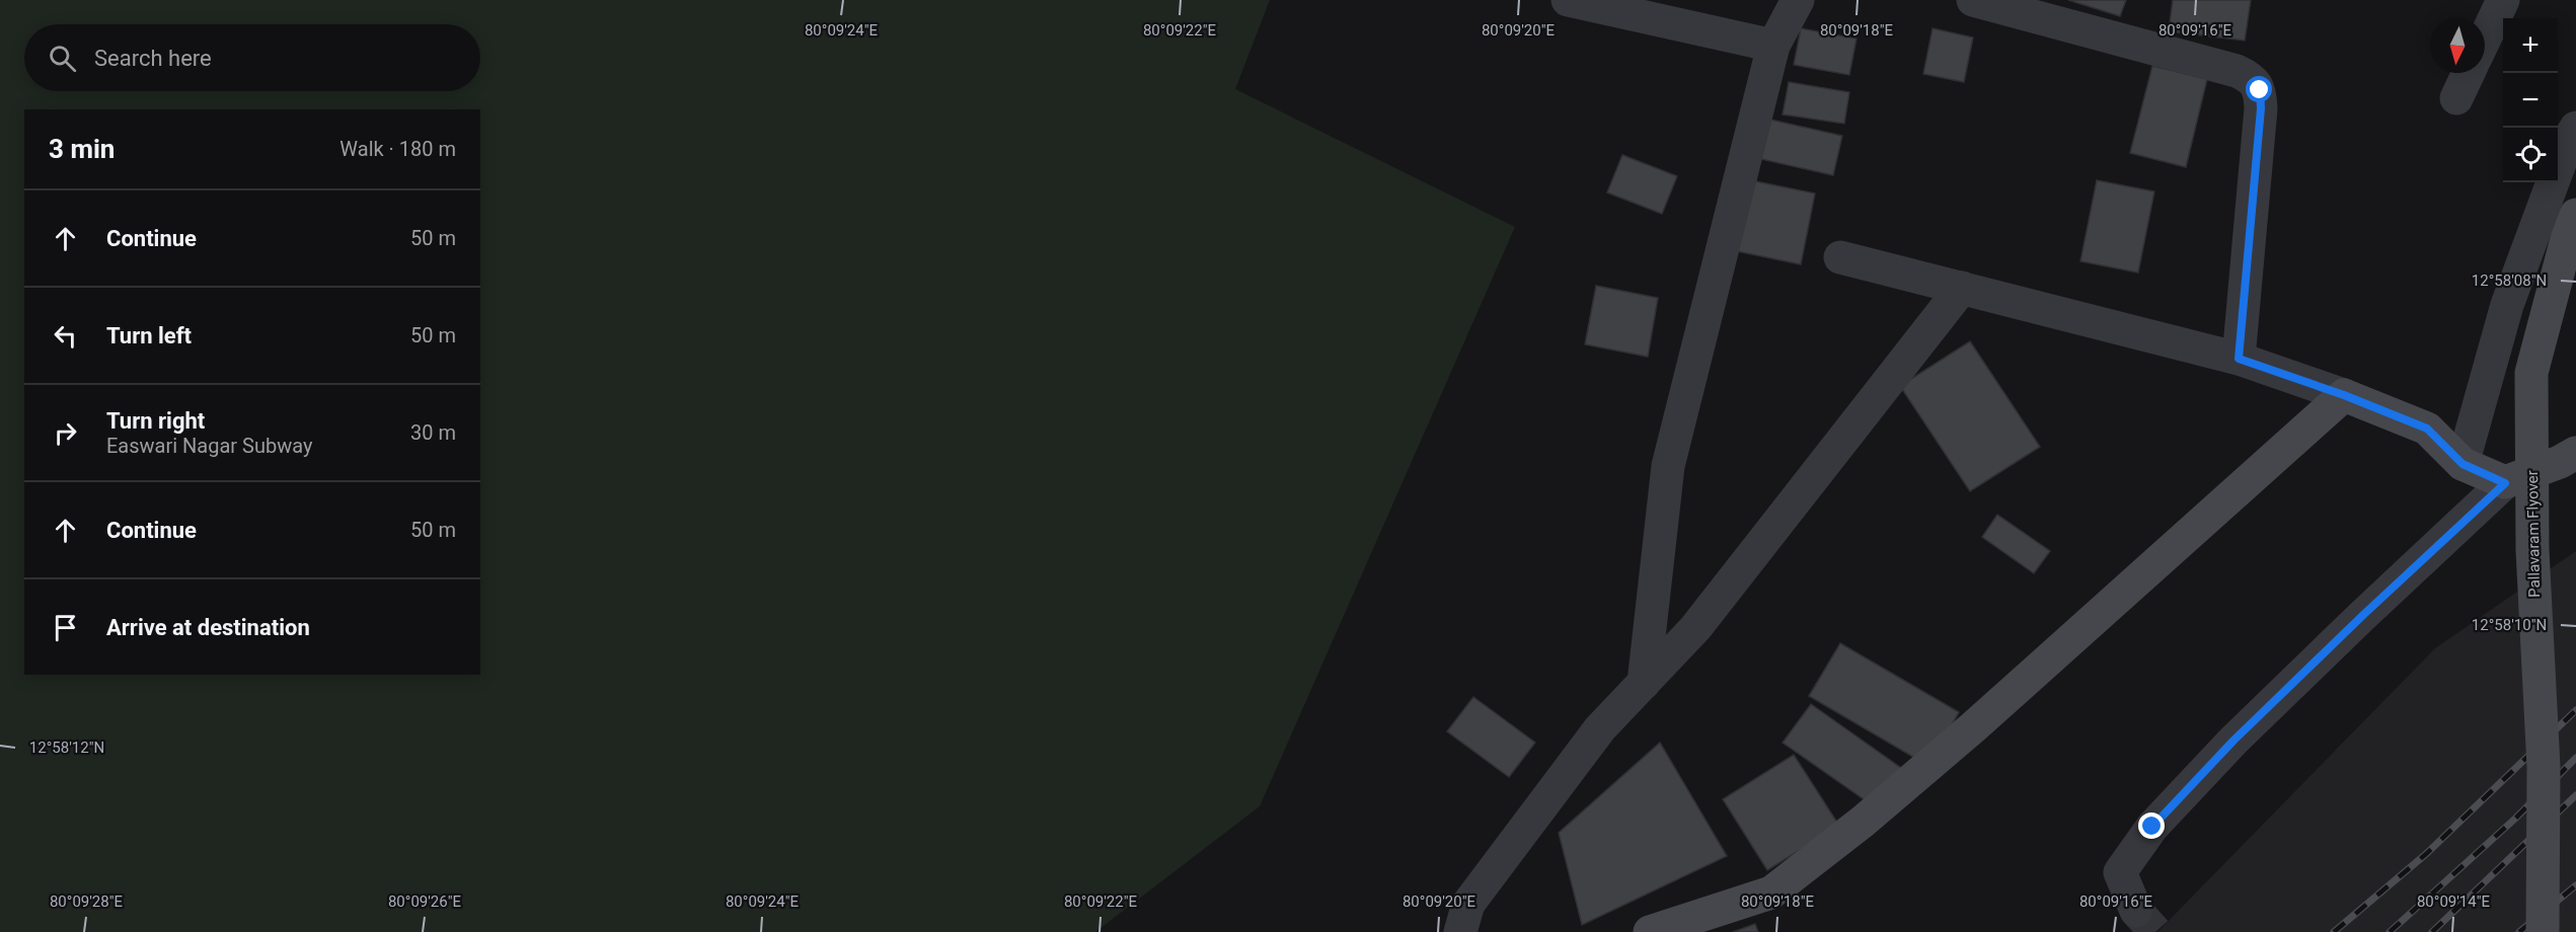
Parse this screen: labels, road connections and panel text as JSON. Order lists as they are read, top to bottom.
{
  "streets": {
    "street": ["Pallavaram Flyover"]
  },
  "north": "bottom",
  "page": {
    "map_buttons": ["+", "−"],
    "search": "Search here",
    "heading": ["3 min", "Walk · 180 m"],
    "list": [
      ["Continue", "50 m"],
      ["Turn left", "50 m"],
      ["Turn right", "Easwari Nagar Subway", "30 m"],
      ["Continue", "50 m"],
      "Arrive at destination"
    ]
  },
  "coordinates": [
    "80°09'24\"E",
    "80°09'22\"E",
    "80°09'20\"E",
    "80°09'18\"E",
    "80°09'16\"E",
    "12°58'08\"N",
    "12°58'10\"N",
    "12°58'12\"N",
    "80°09'28\"E",
    "80°09'26\"E",
    "80°09'14\"E"
  ]
}
